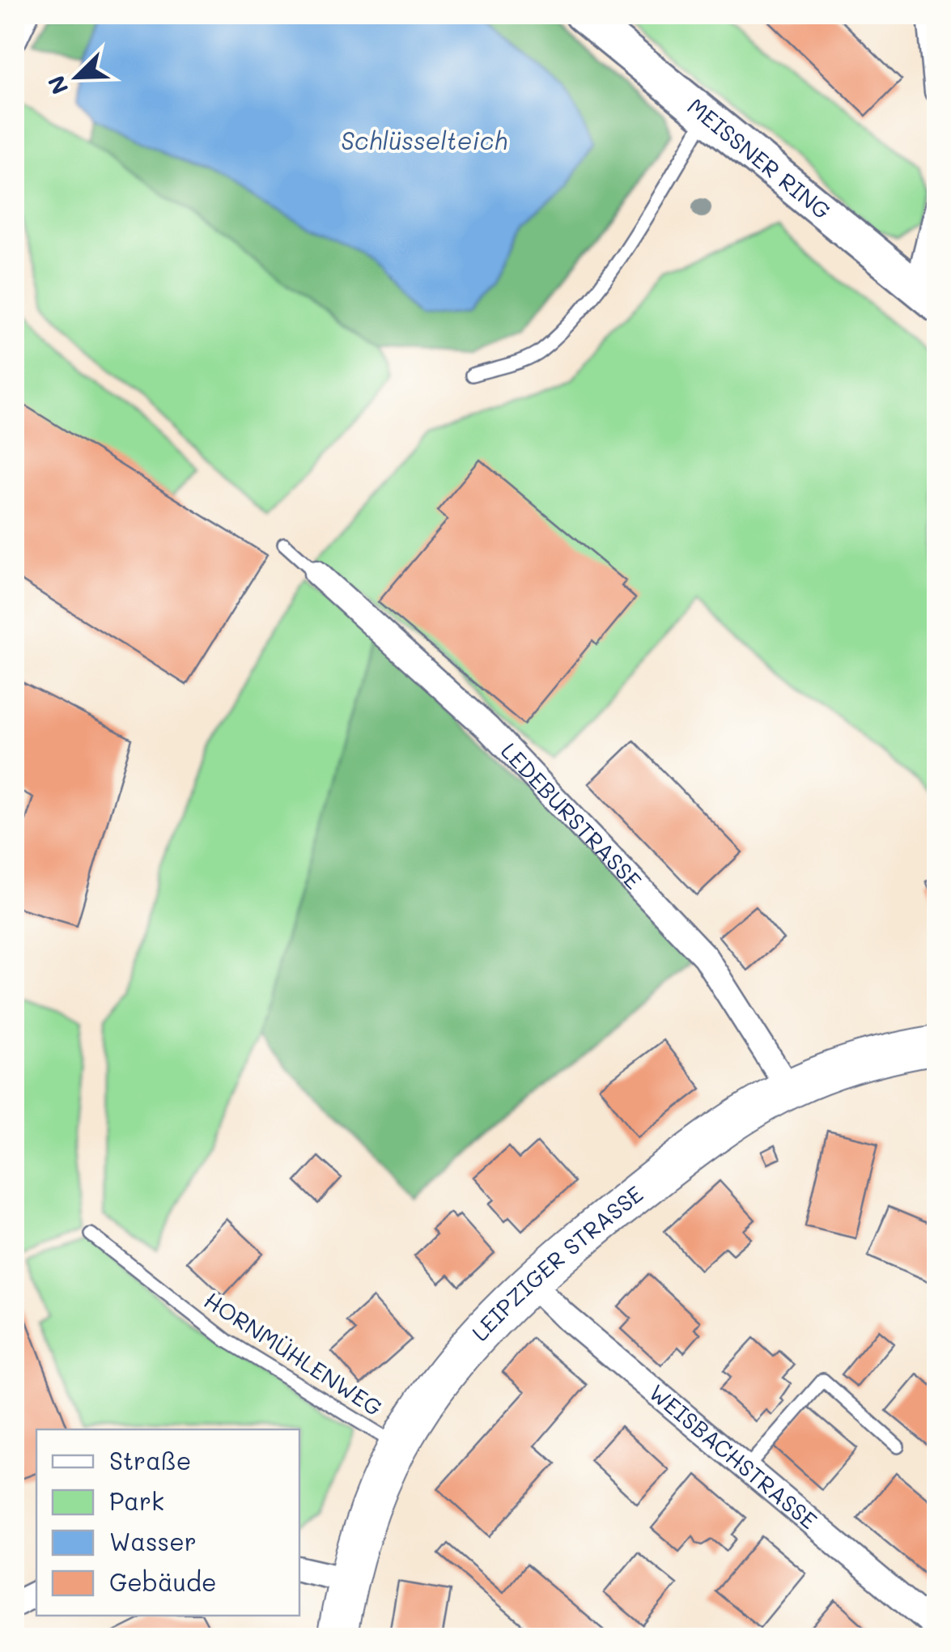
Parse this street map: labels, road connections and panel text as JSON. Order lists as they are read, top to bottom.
{
  "streets": {
    "main road": ["MEISSNER RING", "LEIPZIGER STRASSE"],
    "street": ["LEDEBURSTRASSE", "WEISBACHSTRASSE"],
    "lane": ["HORNMÜHLENWEG"]
  },
  "crossings": [
    ["LEDEBURSTRASSE", "LEIPZIGER STRASSE"],
    ["LEIPZIGER STRASSE", "HORNMÜHLENWEG"],
    ["LEIPZIGER STRASSE", "WEISBACHSTRASSE"]
  ],
  "water": ["Schlüsselteich"],
  "legend": [
    "Straße",
    "Park",
    "Wasser",
    "Gebäude"
  ],
  "north": "bottom left"
}
